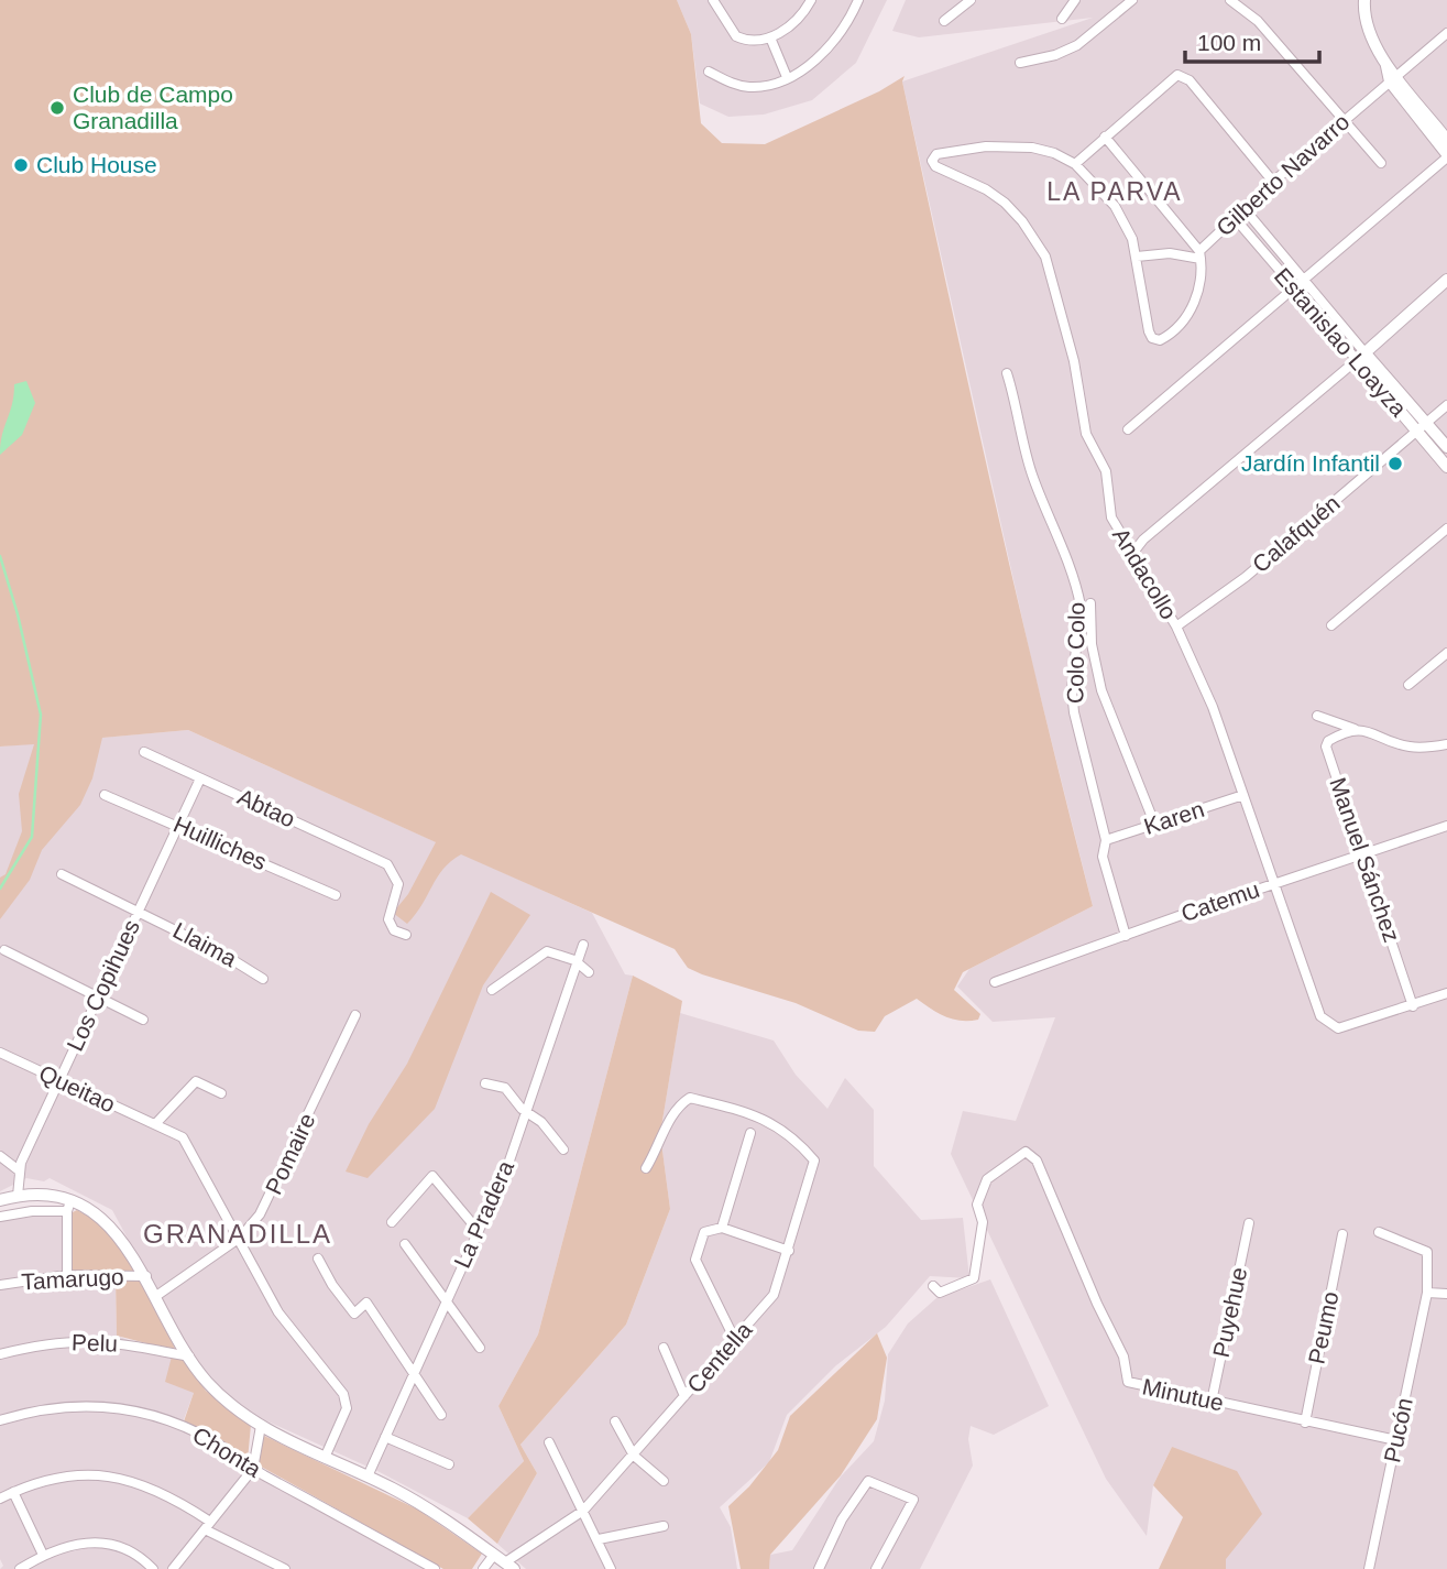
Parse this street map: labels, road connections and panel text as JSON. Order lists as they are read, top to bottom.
{
  "streets": {
    "street": [
      "Gilberto Navarro",
      "Estanislao Loayza",
      "Calafquén",
      "Andacollo",
      "Colo Colo",
      "Abtao",
      "Karen",
      "Huilliches",
      "Manuel Sánchez",
      "Catemu",
      "Llaima",
      "Los Copihues",
      "Queitao",
      "Pomaire",
      "La Pradera",
      "Tamarugo",
      "Puyehue",
      "Peumo",
      "Pelu",
      "Centella",
      "Minutue",
      "Pucón",
      "Chonta"
    ]
  },
  "crossings": [
    ["Gilberto Navarro", "Estanislao Loayza"],
    ["Estanislao Loayza", "Calafquén"],
    ["Calafquén", "Andacollo"],
    ["Andacollo", "Karen"],
    ["Andacollo", "Manuel Sánchez"],
    ["Andacollo", "Catemu"],
    ["Colo Colo", "Karen"],
    ["Colo Colo", "Catemu"],
    ["Abtao", "Los Copihues"],
    ["Huilliches", "Los Copihues"],
    ["Manuel Sánchez", "Catemu"],
    ["Llaima", "Los Copihues"],
    ["Los Copihues", "Queitao"],
    ["Queitao", "Pomaire"],
    ["Puyehue", "Minutue"],
    ["Peumo", "Minutue"],
    ["Minutue", "Pucón"]
  ],
  "districts": ["LA PARVA", "GRANADILLA"],
  "places": ["Club de Campo Granadilla", "Club House", "Jardín Infantil"],
  "scale_bar": "100 m"
}
